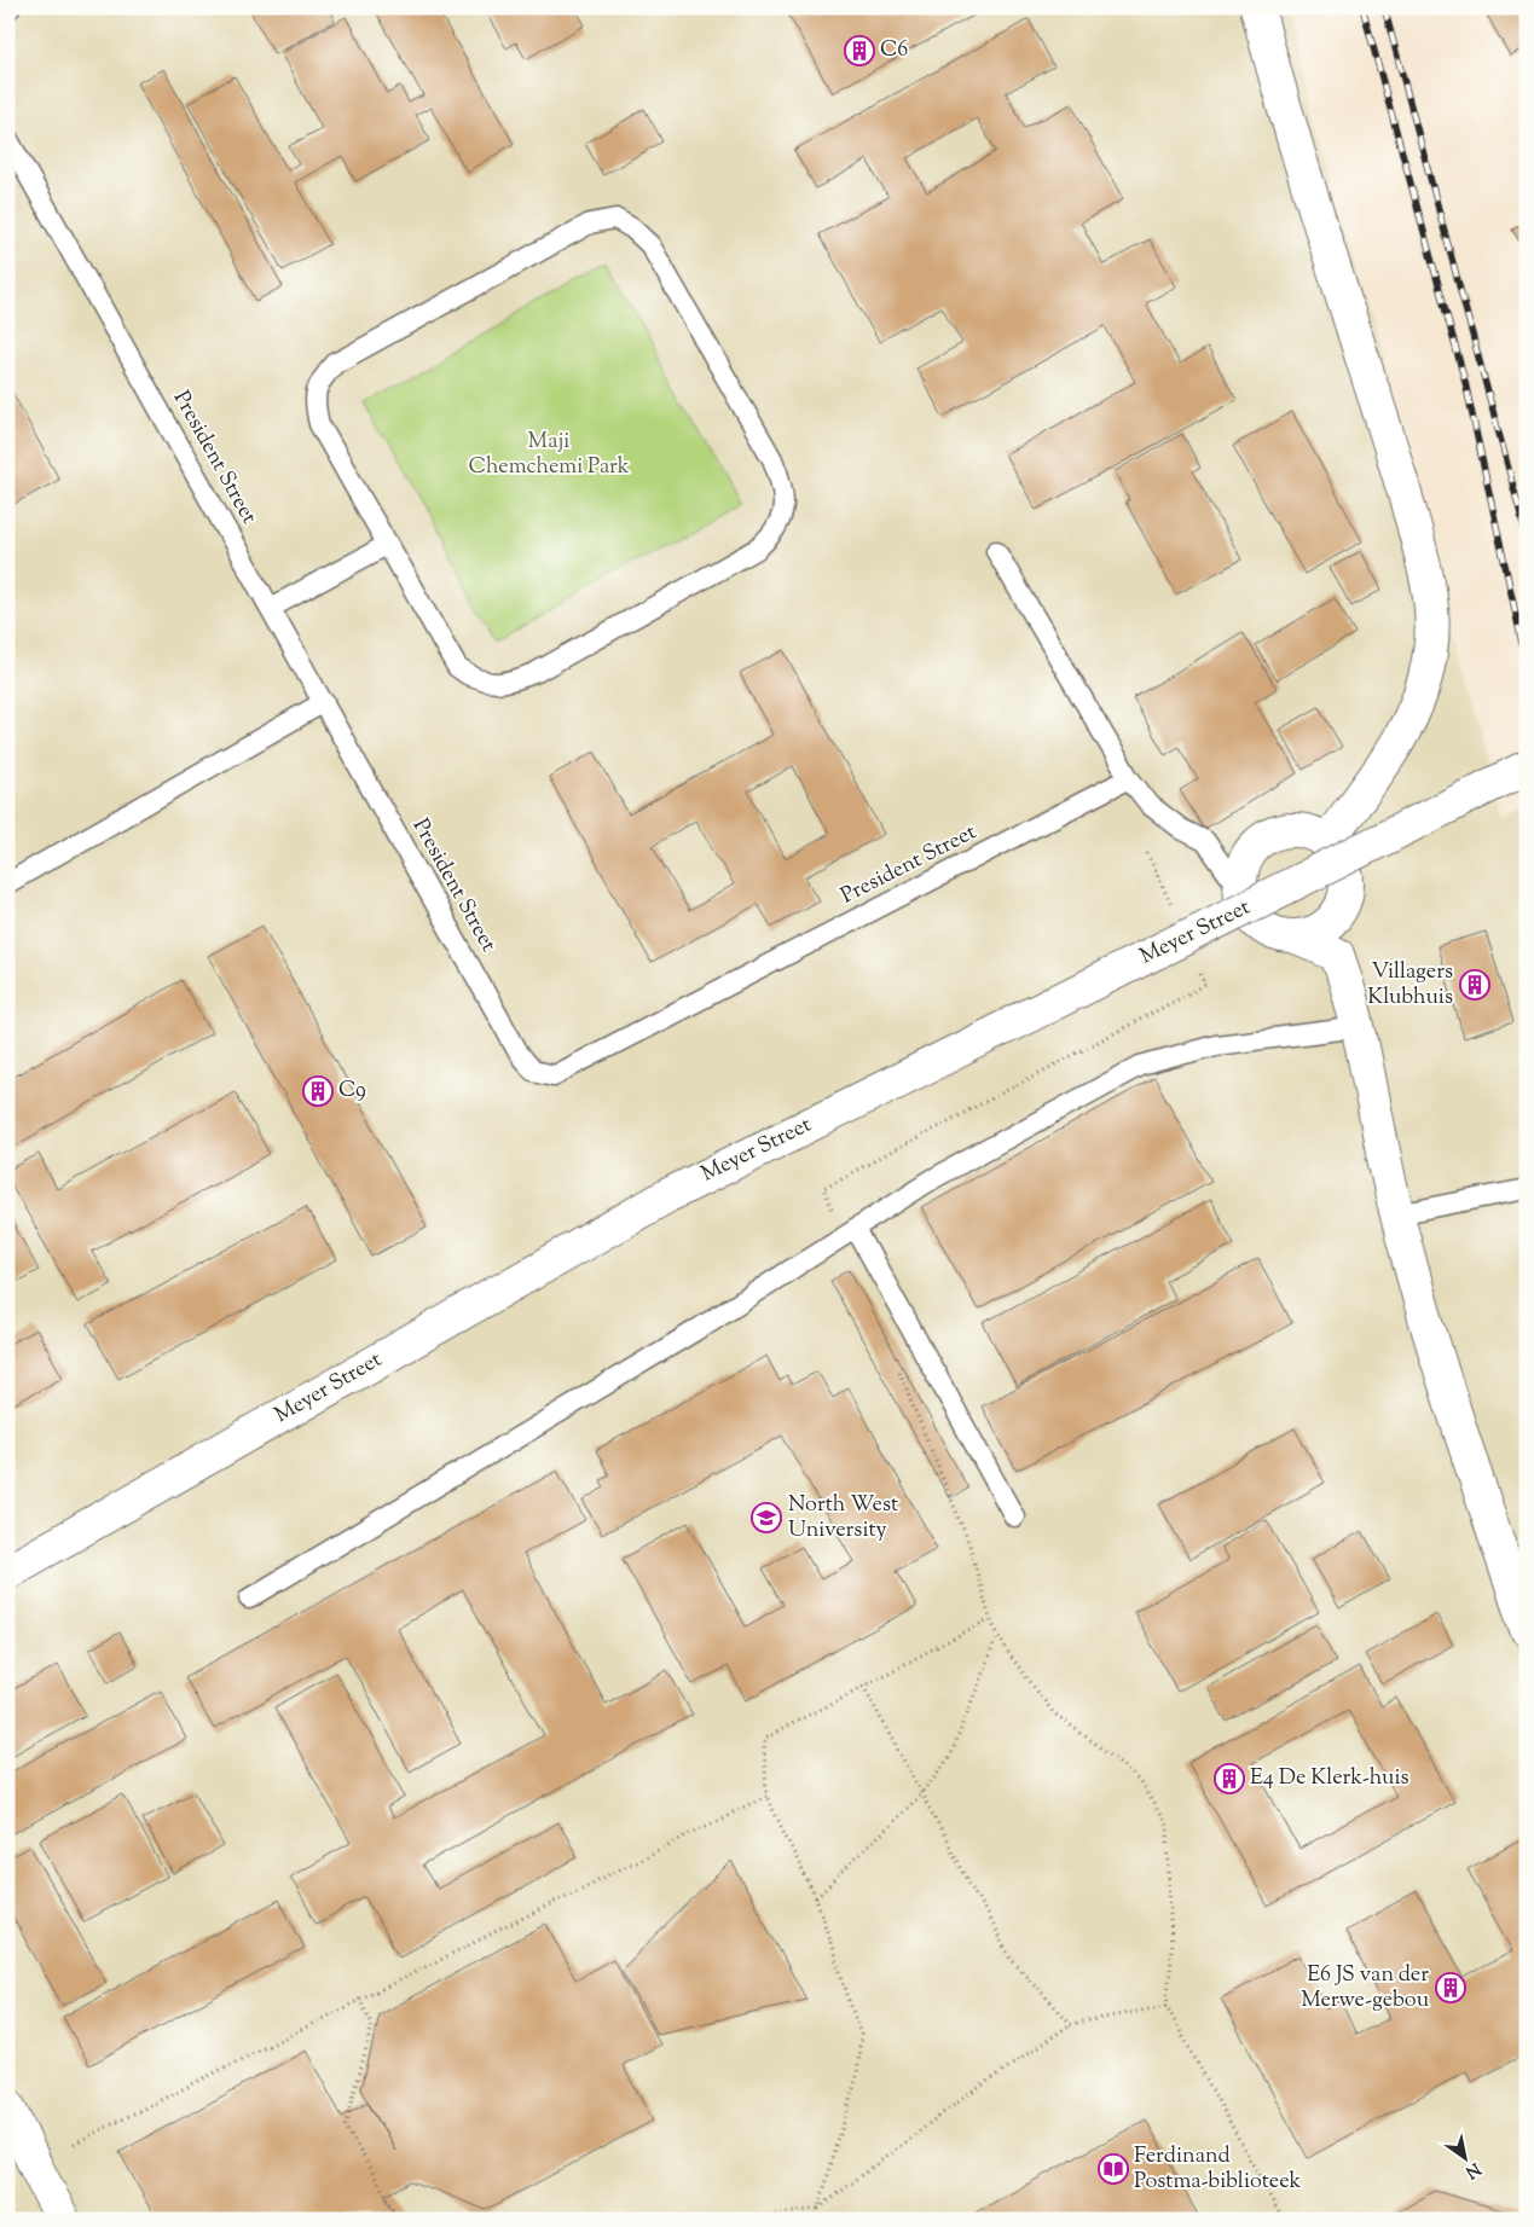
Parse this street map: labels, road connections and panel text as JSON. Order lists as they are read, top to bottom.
{
  "streets": {
    "street": ["Meyer Street"],
    "lane": ["President Street"]
  },
  "parks": ["Maji Chemchemi Park"],
  "places": {
    "building": [
      "C6",
      "Villagers Klubhuis",
      "C9",
      "E4 De Klerk-huis",
      "E6 JS van der Merwe-gebou"
    ],
    "school or university": ["North West University"],
    "library": ["Ferdinand Postma-biblioteek"]
  },
  "north": "bottom right"
}
